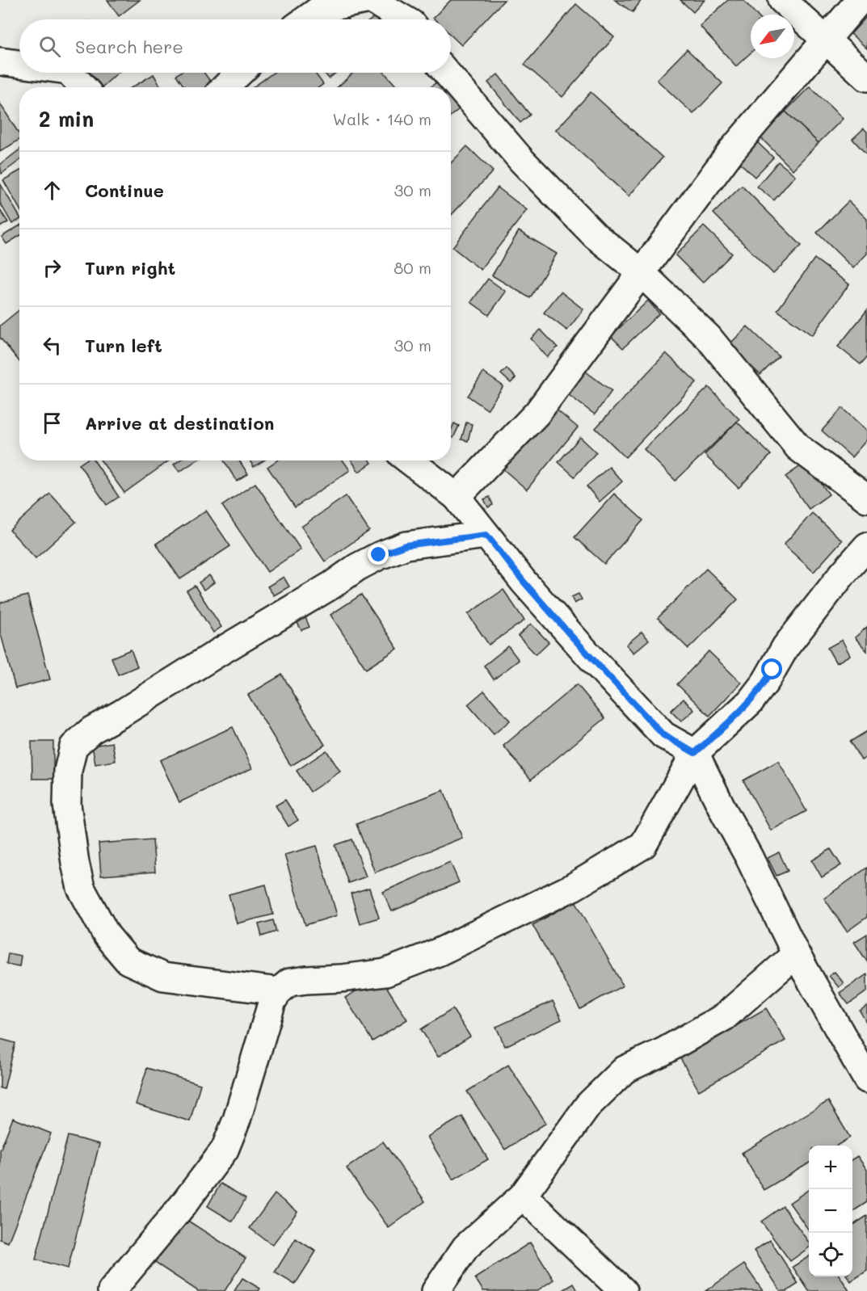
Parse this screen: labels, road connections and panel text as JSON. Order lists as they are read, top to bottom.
{
  "north": "bottom left",
  "page": {
    "search": "Search here",
    "heading": ["2 min", "Walk · 140 m"],
    "list": [
      ["Continue", "30 m"],
      ["Turn right", "80 m"],
      ["Turn left", "30 m"],
      "Arrive at destination"
    ],
    "map_buttons": ["+", "−"]
  }
}
